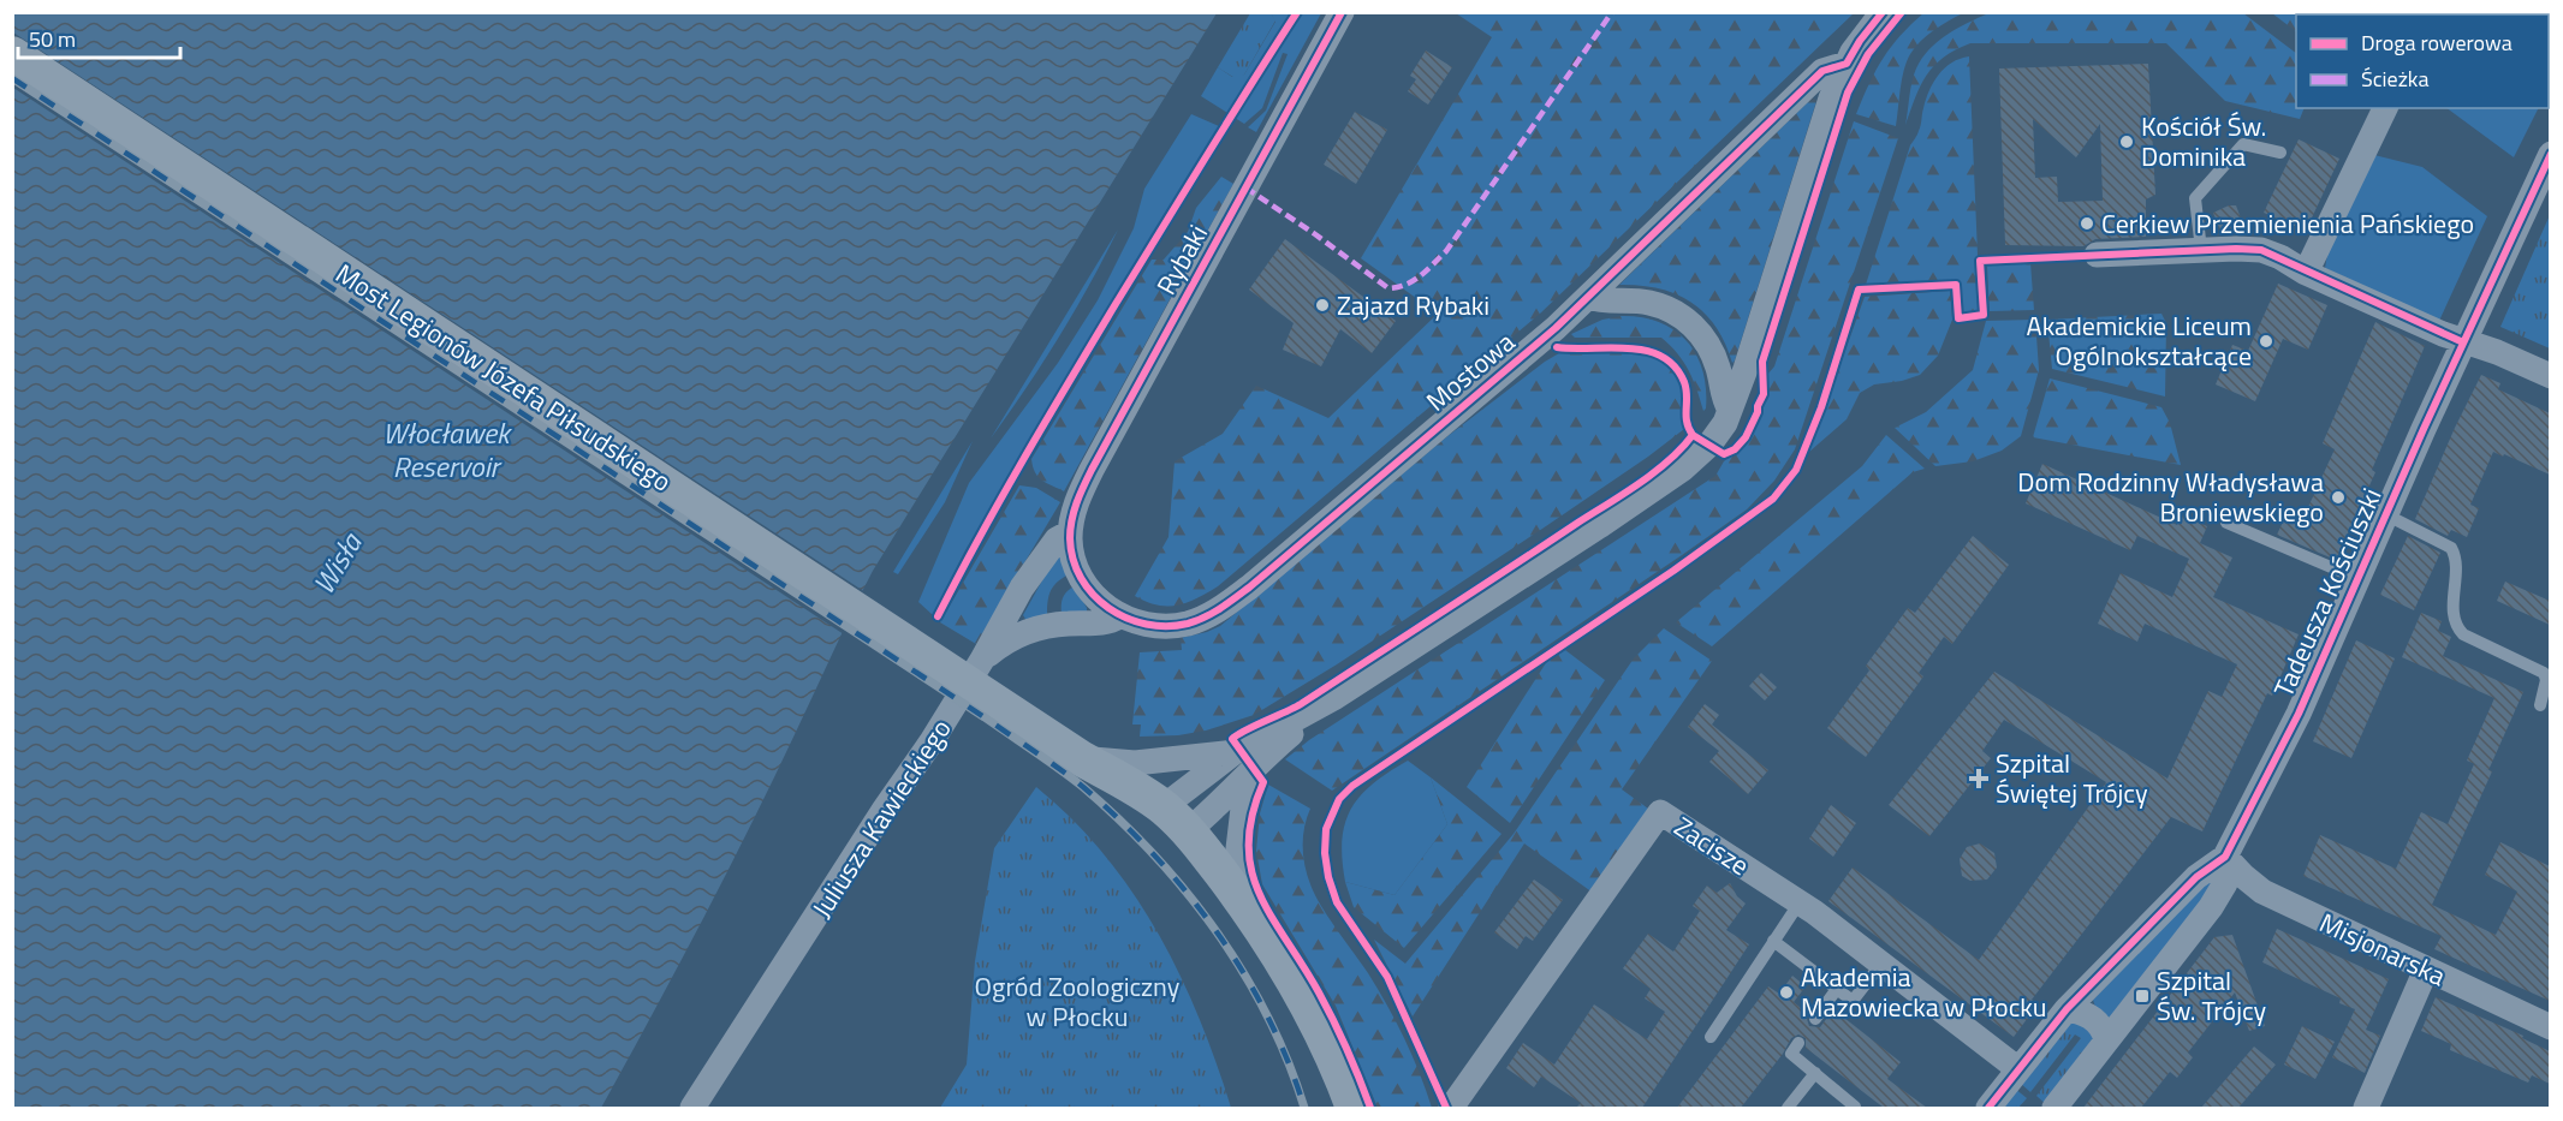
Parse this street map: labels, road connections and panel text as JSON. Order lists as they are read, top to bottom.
{
  "streets": {
    "main road": ["Most Legionów Józefa Piłsudskiego"],
    "street": [
      "Rybaki",
      "Mostowa",
      "Tadeusza Kościuszki",
      "Juliusza Kawieckiego",
      "Zacisze",
      "Misjonarska"
    ]
  },
  "crossings": [
    ["Rybaki", "Mostowa"],
    ["Rybaki", "Juliusza Kawieckiego"],
    ["Mostowa", "Juliusza Kawieckiego"],
    ["Tadeusza Kościuszki", "Misjonarska"]
  ],
  "water": ["Włocławek Reservoir", "Wisła"],
  "parks": ["Ogród Zoologiczny w Płocku"],
  "places": {
    "other": [
      "Kościół Św. Dominika",
      "Cerkiew Przemienienia Pańskiego",
      "Zajazd Rybaki",
      "Akademickie Liceum Ogólnokształcące",
      "Dom Rodzinny Władysława Broniewskiego",
      "Akademia Mazowiecka w Płocku"
    ],
    "health": ["Szpital Świętej Trójcy"],
    "transit": ["Szpital Św. Trójcy"]
  },
  "legend": ["Droga rowerowa", "Ścieżka"],
  "scale_bar": "50 m"
}
